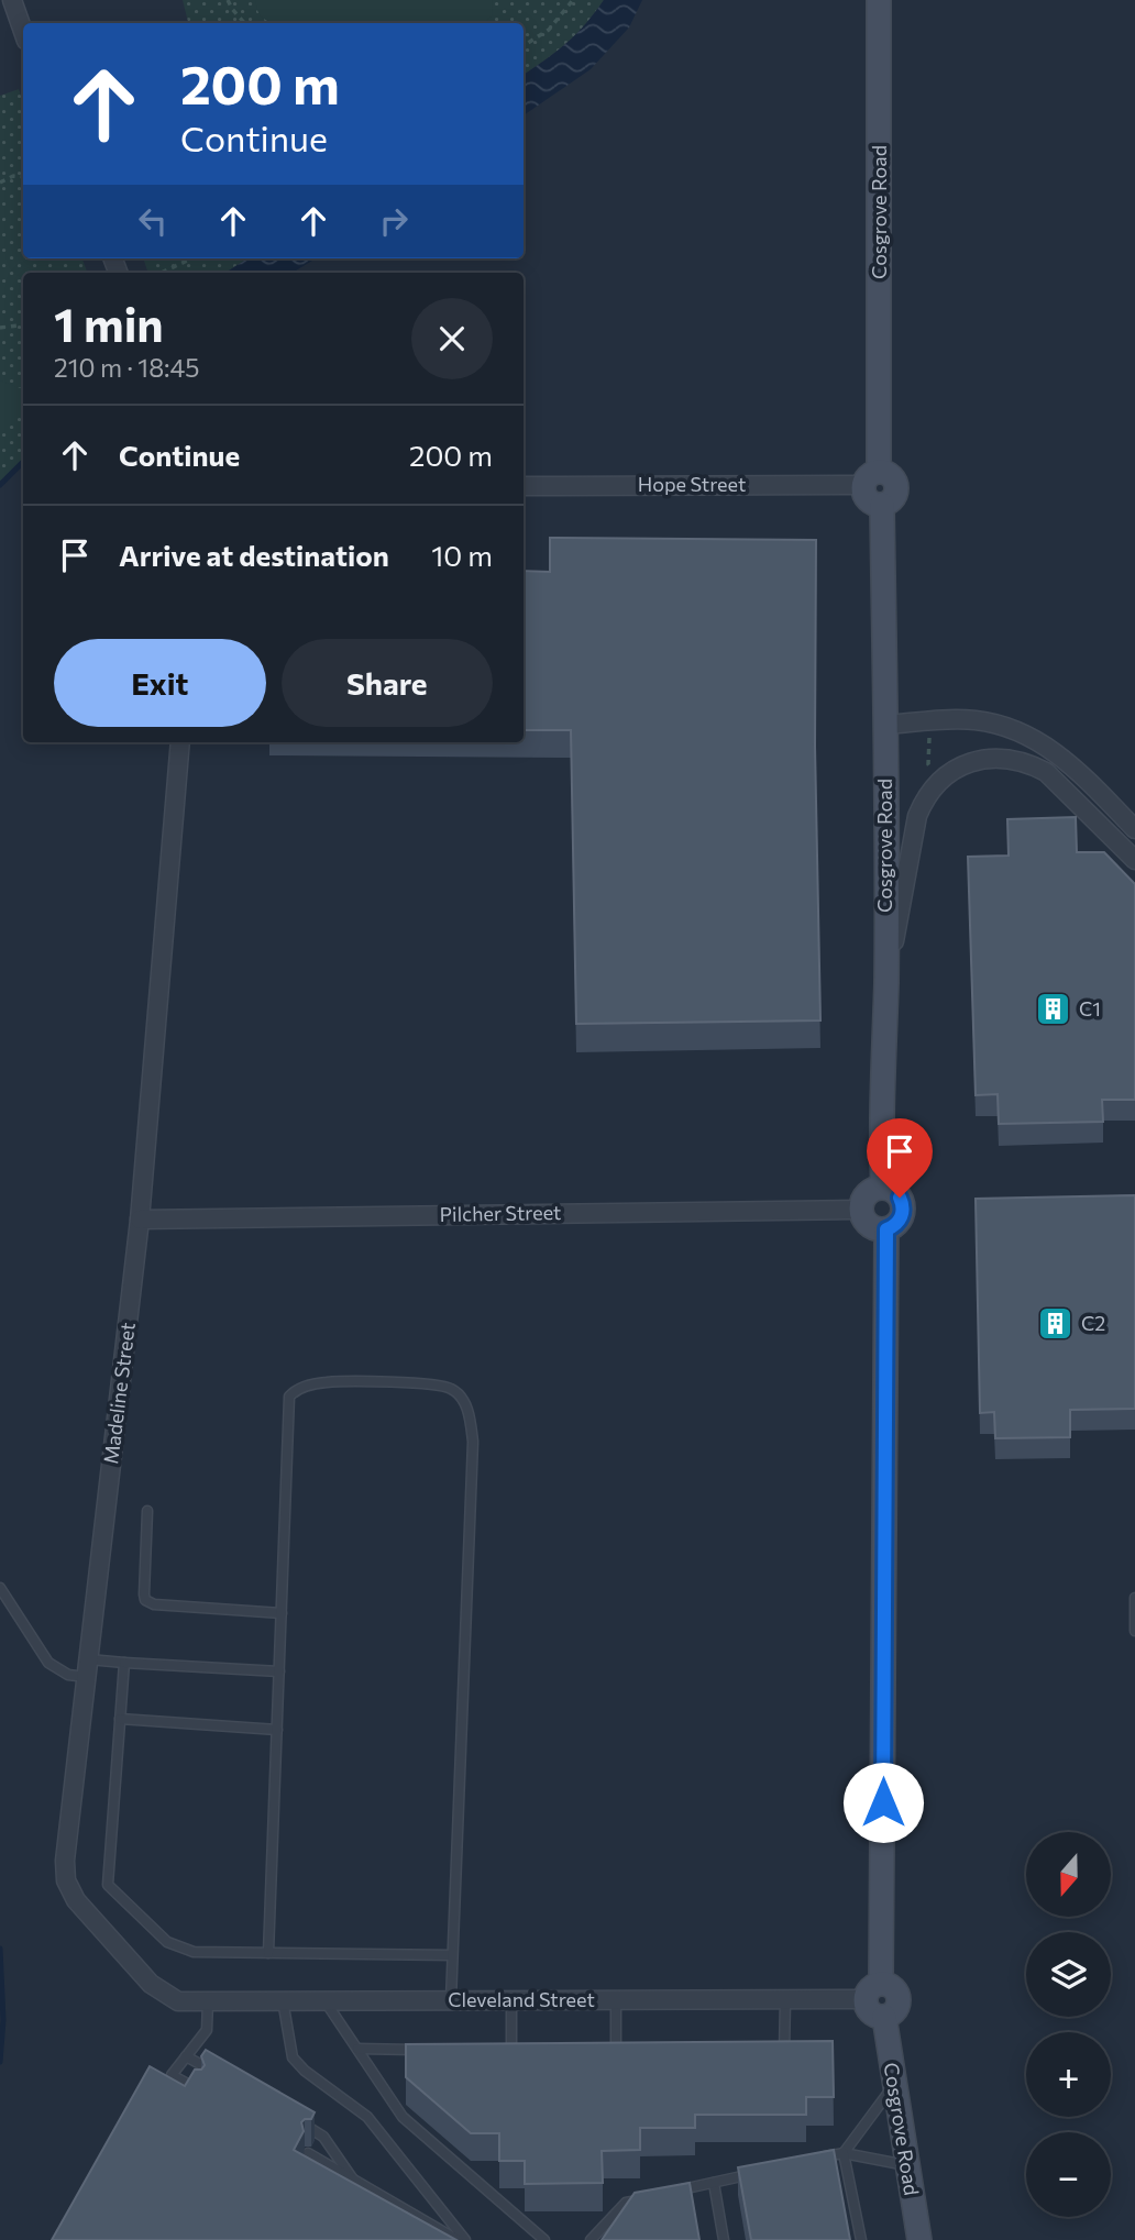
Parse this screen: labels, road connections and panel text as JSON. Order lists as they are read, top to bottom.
{
  "streets": {
    "main road": ["Cosgrove Road"],
    "street": [
      "Hope Street",
      "Pilcher Street",
      "Madeline Street",
      "Cleveland Street"
    ]
  },
  "crossings": [
    ["Cosgrove Road", "Hope Street"],
    ["Cosgrove Road", "Pilcher Street"],
    ["Cosgrove Road", "Cleveland Street"],
    ["Pilcher Street", "Madeline Street"],
    ["Madeline Street", "Cleveland Street"]
  ],
  "places": {
    "building": ["C1", "C2"]
  },
  "north": "bottom",
  "page": {
    "turn": ["200 m", "Continue"],
    "heading": ["1 min", "210 m · 18:45"],
    "list": [
      {
        "name": "Continue",
        "value": "200 m"
      },
      {
        "name": "Arrive at destination",
        "value": "10 m"
      }
    ],
    "buttons": ["Exit", "Share"],
    "map_buttons": ["+", "−"]
  }
}
